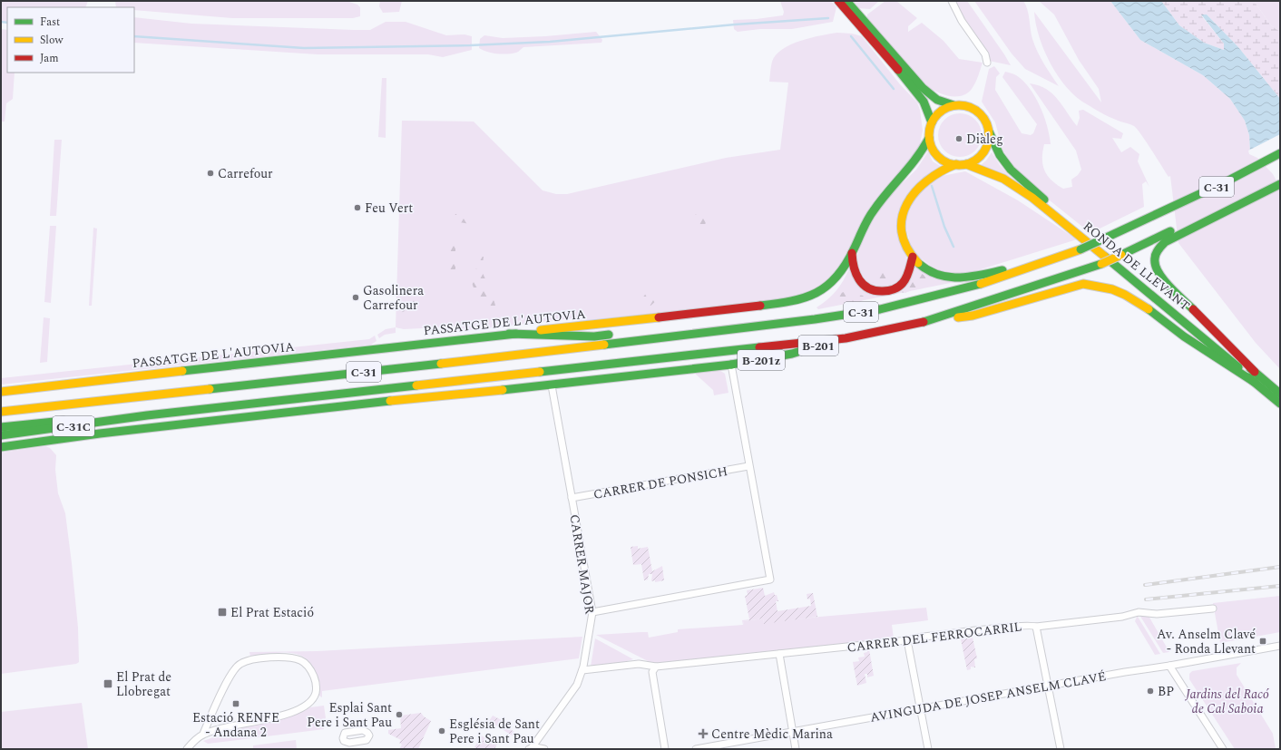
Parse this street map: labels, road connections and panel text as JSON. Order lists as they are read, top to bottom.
{
  "streets": {
    "main road": [
      "C-31",
      "RONDA DE LLEVANT",
      "PASSATGE DE L'AUTOVIA",
      "B-201",
      "B-201z",
      "C-31C"
    ],
    "street": [
      "CARRER DE PONSICH",
      "CARRER MAJOR",
      "CARRER DEL FERROCARRIL",
      "AVINGUDA DE JOSEP ANSELM CLAVÉ"
    ]
  },
  "crossings": [
    ["C-31", "B-201"],
    ["C-31", "C-31C"],
    ["RONDA DE LLEVANT", "PASSATGE DE L'AUTOVIA"],
    ["B-201", "B-201z"],
    ["B-201z", "CARRER MAJOR"],
    ["CARRER DE PONSICH", "CARRER MAJOR"],
    ["CARRER MAJOR", "CARRER DEL FERROCARRIL"]
  ],
  "parks": ["Jardins del Racó de Cal Saboia"],
  "places": {
    "other": [
      "Diàleg",
      "Carrefour",
      "Feu Vert",
      "Gasolinera Carrefour",
      "BP",
      "Esplai Sant Pere i Sant Pau",
      "Església de Sant Pere i Sant Pau"
    ],
    "transit": [
      "El Prat Estació",
      "Av. Anselm Clavé - Ronda Llevant",
      "El Prat de Llobregat",
      "Estació RENFE - Andana 2"
    ],
    "health": ["Centre Mèdic Marina"]
  },
  "legend": ["Fast", "Slow", "Jam"]
}
